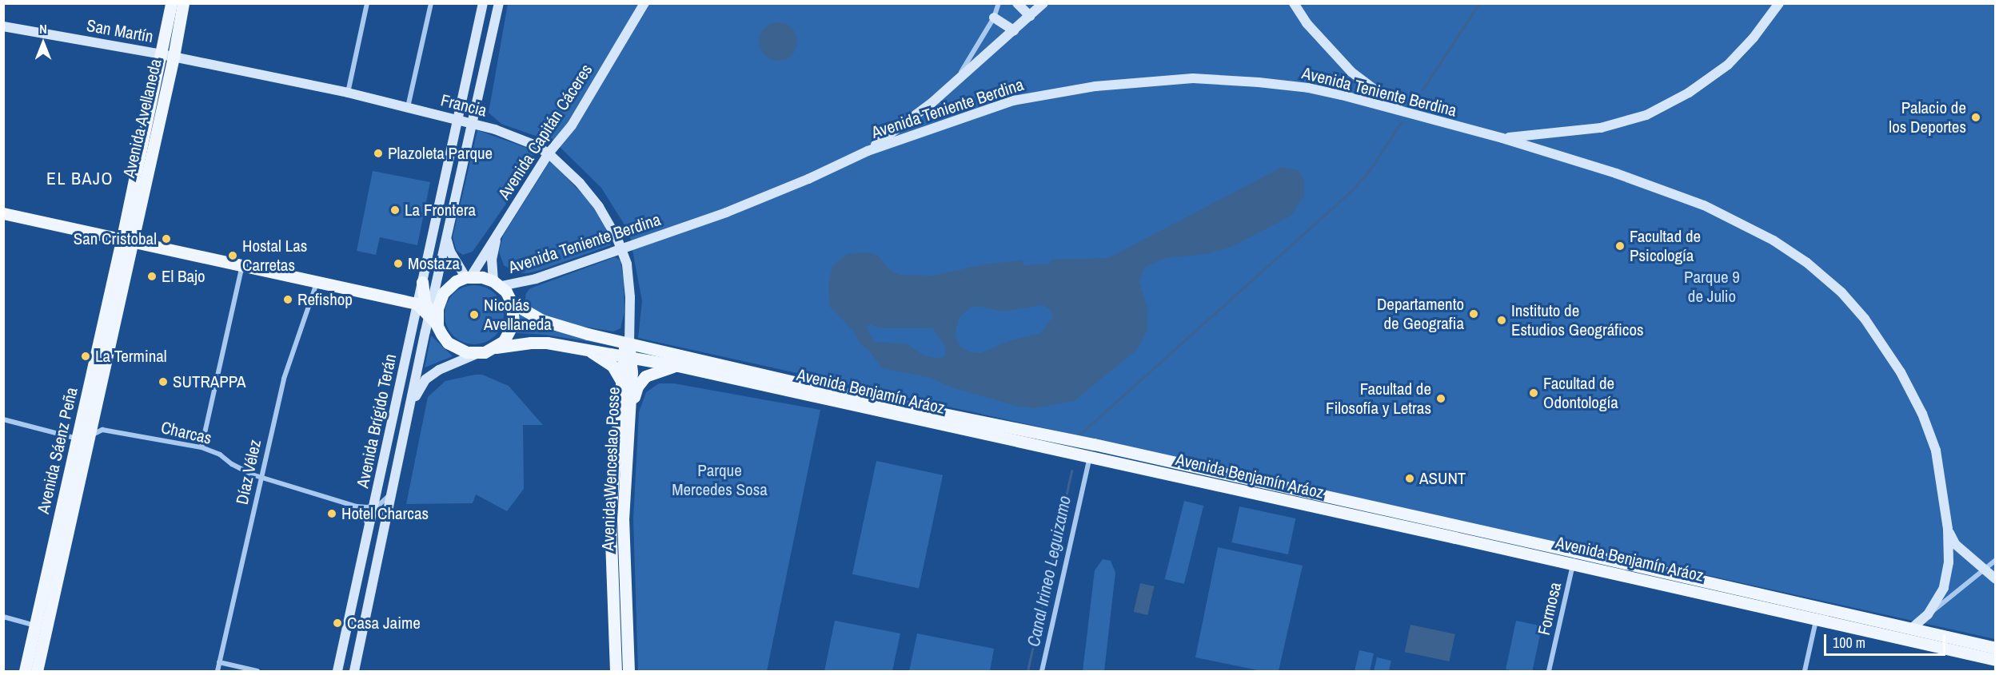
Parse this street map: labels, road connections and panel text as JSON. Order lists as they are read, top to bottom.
{
  "streets": {
    "main road": [
      "Avenida Avellaneda",
      "Avenida Benjamín Aráoz",
      "Avenida Sáenz Peña",
      "Avenida Wenceslao Posse"
    ],
    "street": [
      "San Martín",
      "Avenida Teniente Berdina",
      "Francia",
      "Avenida Capitán Cáceres",
      "Avenida Brígido Terán",
      "Charcas",
      "Díaz Vélez",
      "Formosa"
    ]
  },
  "crossings": [
    ["San Martín", "Francia"],
    ["San Martín", "Avenida Avellaneda"],
    ["Avenida Teniente Berdina", "Francia"],
    ["Avenida Teniente Berdina", "Avenida Capitán Cáceres"],
    ["Avenida Teniente Berdina", "Avenida Benjamín Aráoz"],
    ["Avenida Teniente Berdina", "Avenida Brígido Terán"],
    ["Francia", "Avenida Avellaneda"],
    ["Francia", "Avenida Capitán Cáceres"],
    ["Francia", "Avenida Wenceslao Posse"],
    ["Avenida Avellaneda", "Avenida Sáenz Peña"],
    ["Avenida Capitán Cáceres", "Avenida Benjamín Aráoz"],
    ["Avenida Capitán Cáceres", "Avenida Brígido Terán"],
    ["Avenida Benjamín Aráoz", "Avenida Brígido Terán"],
    ["Avenida Benjamín Aráoz", "Avenida Wenceslao Posse"],
    ["Avenida Benjamín Aráoz", "Formosa"],
    ["Avenida Brígido Terán", "Charcas"],
    ["Charcas", "Avenida Sáenz Peña"],
    ["Charcas", "Díaz Vélez"]
  ],
  "districts": ["EL BAJO"],
  "water": ["Canal Irineo Leguizamo"],
  "parks": ["Parque 9 de Julio", "Parque Mercedes Sosa"],
  "places": [
    "Palacio de los Deportes",
    "Plazoleta Parque",
    "La Frontera",
    "San Cristobal",
    "Facultad de Psicología",
    "Hostal Las Carretas",
    "Mostaza",
    "El Bajo",
    "Refishop",
    "Departamento de Geografia",
    "Nicolás Avellaneda",
    "Instituto de Estudios Geográficos",
    "La Terminal",
    "SUTRAPPA",
    "Facultad de Odontología",
    "Facultad de Filosofía y Letras",
    "ASUNT",
    "Hotel Charcas",
    "Casa Jaime"
  ],
  "scale_bar": "100 m",
  "north": "top"
}
